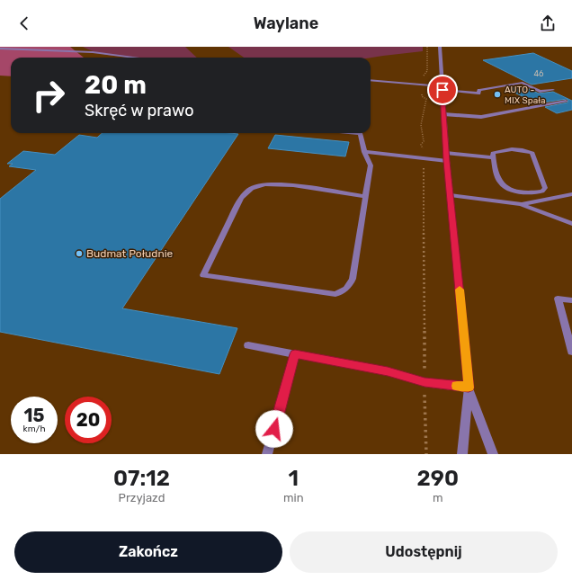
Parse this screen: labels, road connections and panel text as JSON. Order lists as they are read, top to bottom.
{
  "places": ["AUTO - MIX Spała", "Budmat Południe"],
  "house_numbers": ["46"],
  "page": {
    "header": "Waylane",
    "turn": ["20 m", "Skręć w prawo"],
    "speed": "15 km/h",
    "limit": "20",
    "eta": [
      "07:12",
      "Przyjazd",
      "1",
      "min",
      "290",
      "m"
    ],
    "buttons": ["Zakończ", "Udostępnij"]
  }
}
